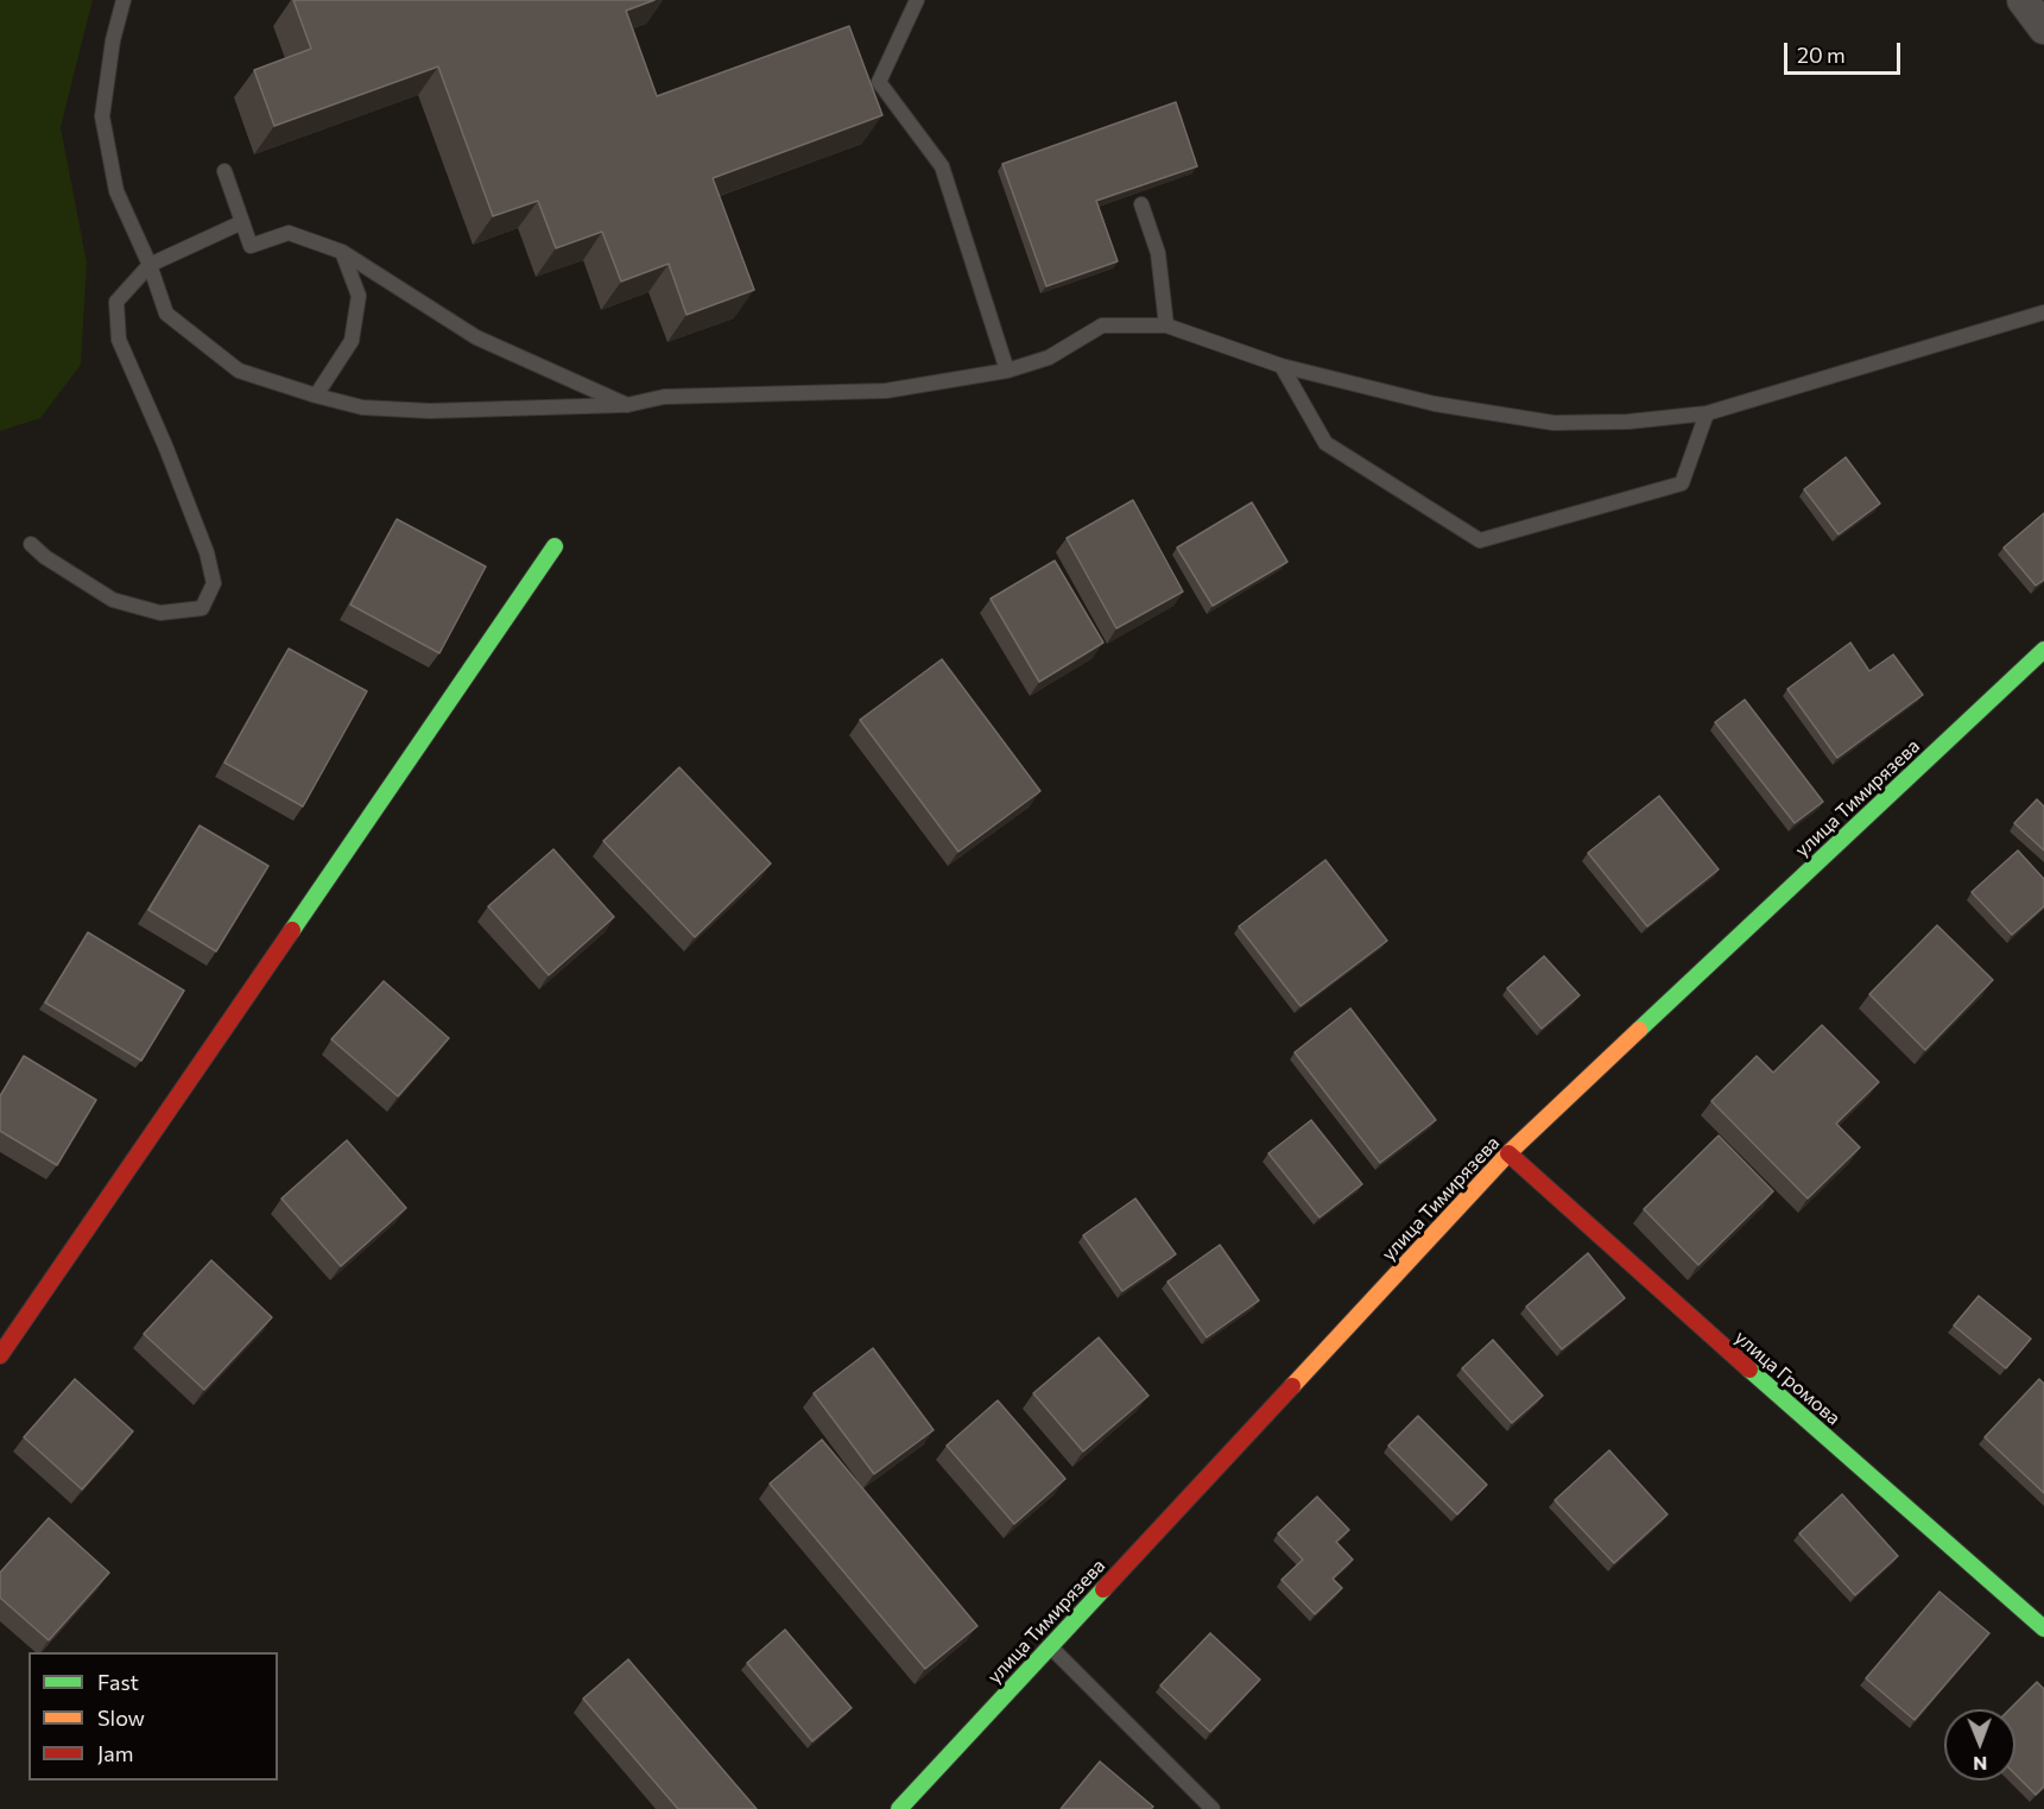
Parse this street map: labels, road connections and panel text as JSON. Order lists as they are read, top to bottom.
{
  "streets": {
    "street": ["улица Тимирязева", "улица Громова"]
  },
  "crossings": [
    ["улица Тимирязева", "улица Громова"]
  ],
  "legend": ["Fast", "Slow", "Jam"],
  "scale_bar": "20 m",
  "north": "bottom"
}
